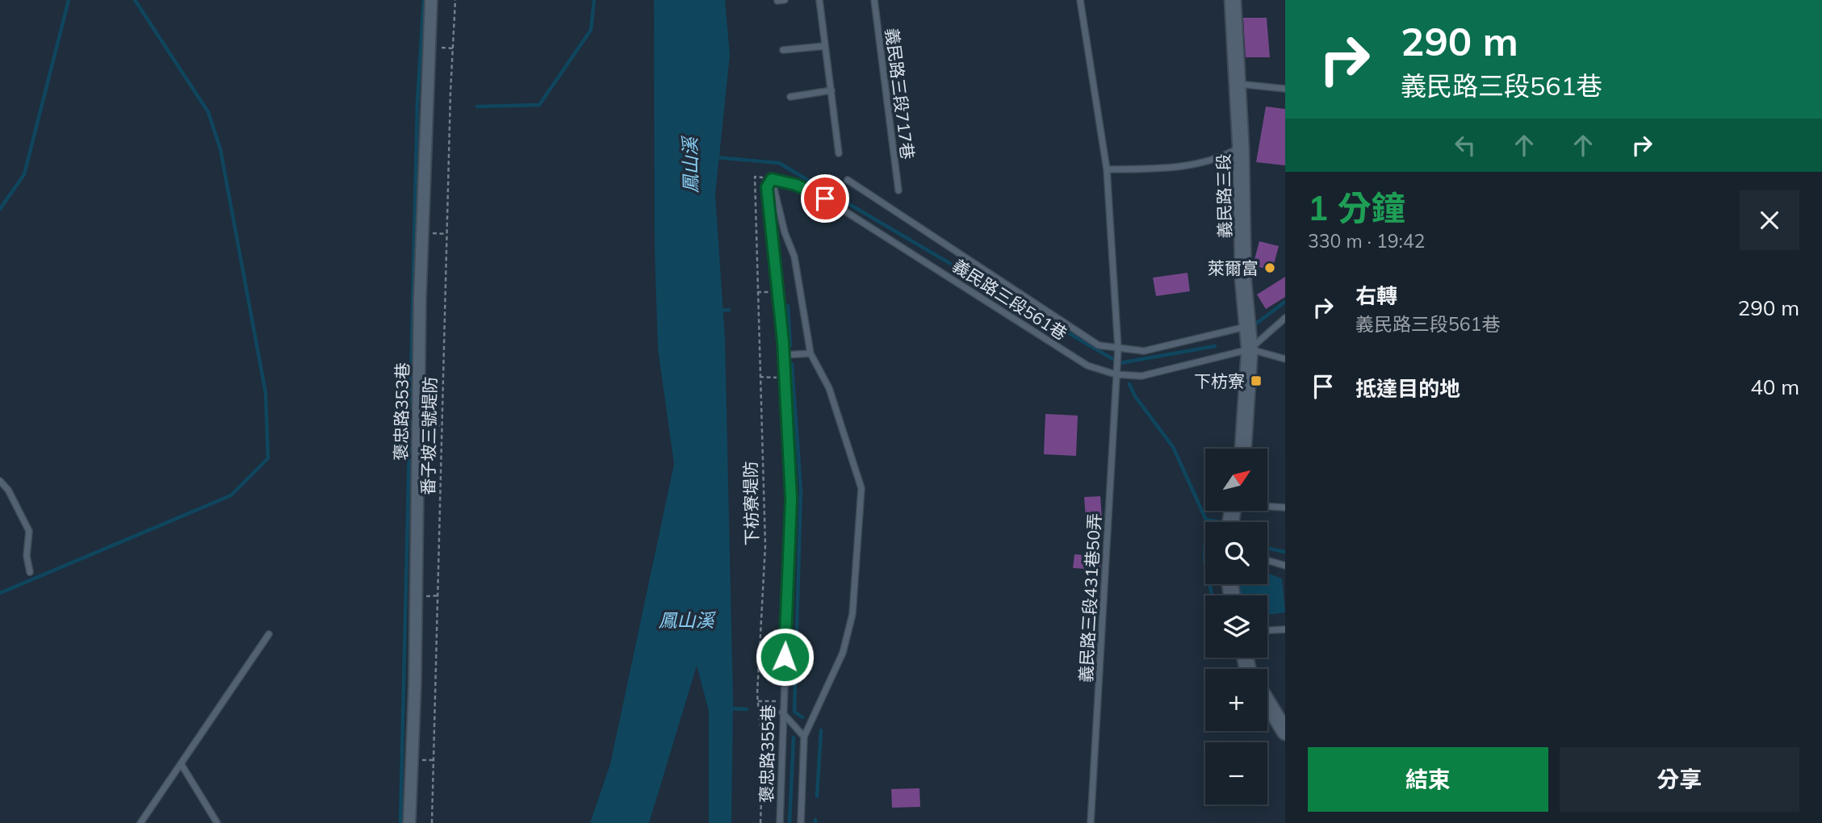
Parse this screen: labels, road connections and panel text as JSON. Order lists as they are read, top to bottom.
{
  "streets": {
    "main road": ["義民路三段"],
    "street": ["褒忠路353巷"],
    "lane": [
      "義民路三段717巷",
      "義民路三段561巷",
      "義民路三段431巷50弄",
      "褒忠路355巷"
    ],
    "path": ["番子坡三號堤防", "下枋寮堤防"]
  },
  "crossings": [
    ["義民路三段", "義民路三段561巷"],
    ["義民路三段561巷", "義民路三段431巷50弄"],
    ["義民路三段561巷", "褒忠路355巷"]
  ],
  "water": ["鳳山溪"],
  "places": {
    "other": ["萊爾富"],
    "transit": ["下枋寮"]
  },
  "north": "top right",
  "page": {
    "turn": ["290 m", "義民路三段561巷"],
    "heading": ["1 分鐘", "330 m · 19:42"],
    "list": [
      {
        "name": "右轉",
        "note": "義民路三段561巷",
        "value": "290 m"
      },
      {
        "name": "抵達目的地",
        "value": "40 m"
      }
    ],
    "map_buttons": ["+", "−"],
    "buttons": ["結束", "分享"]
  }
}
